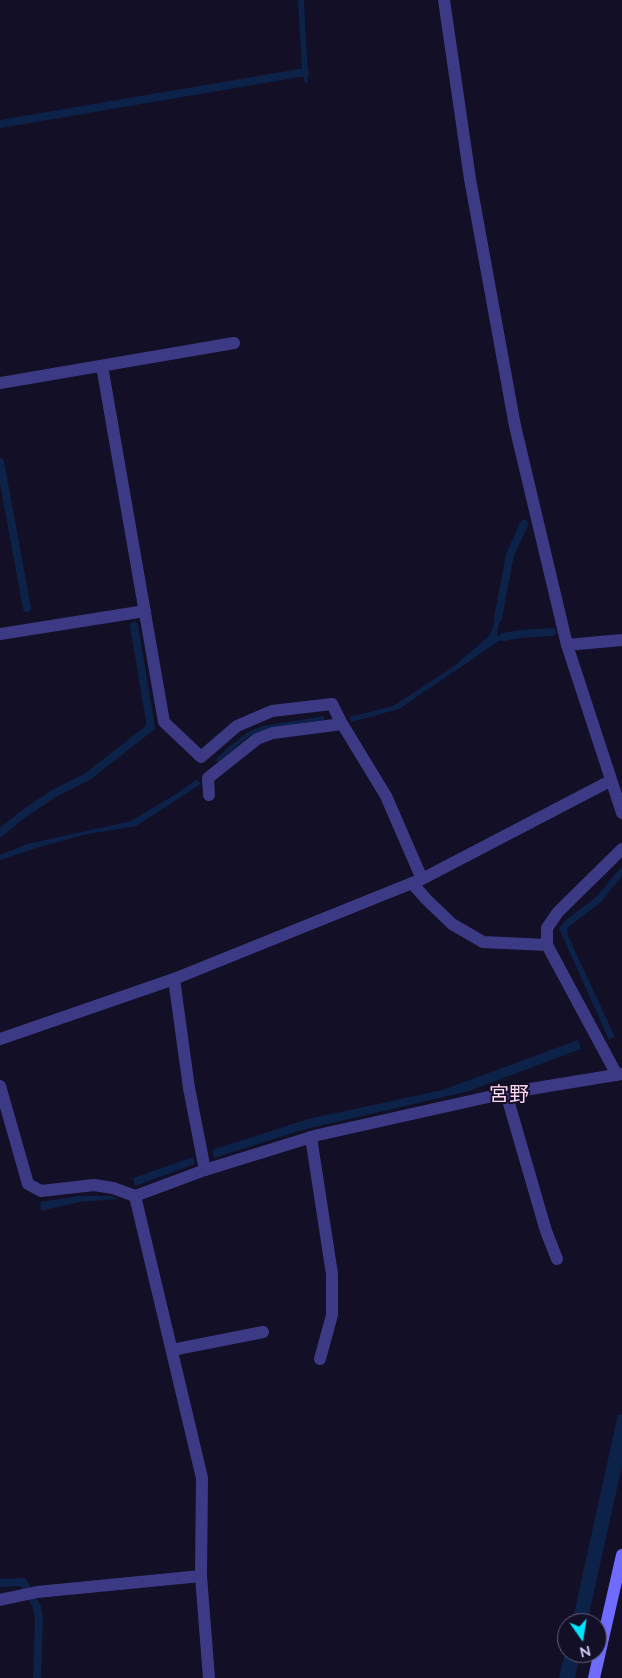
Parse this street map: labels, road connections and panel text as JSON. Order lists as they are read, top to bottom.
{
  "districts": ["宮野"],
  "north": "bottom"
}
